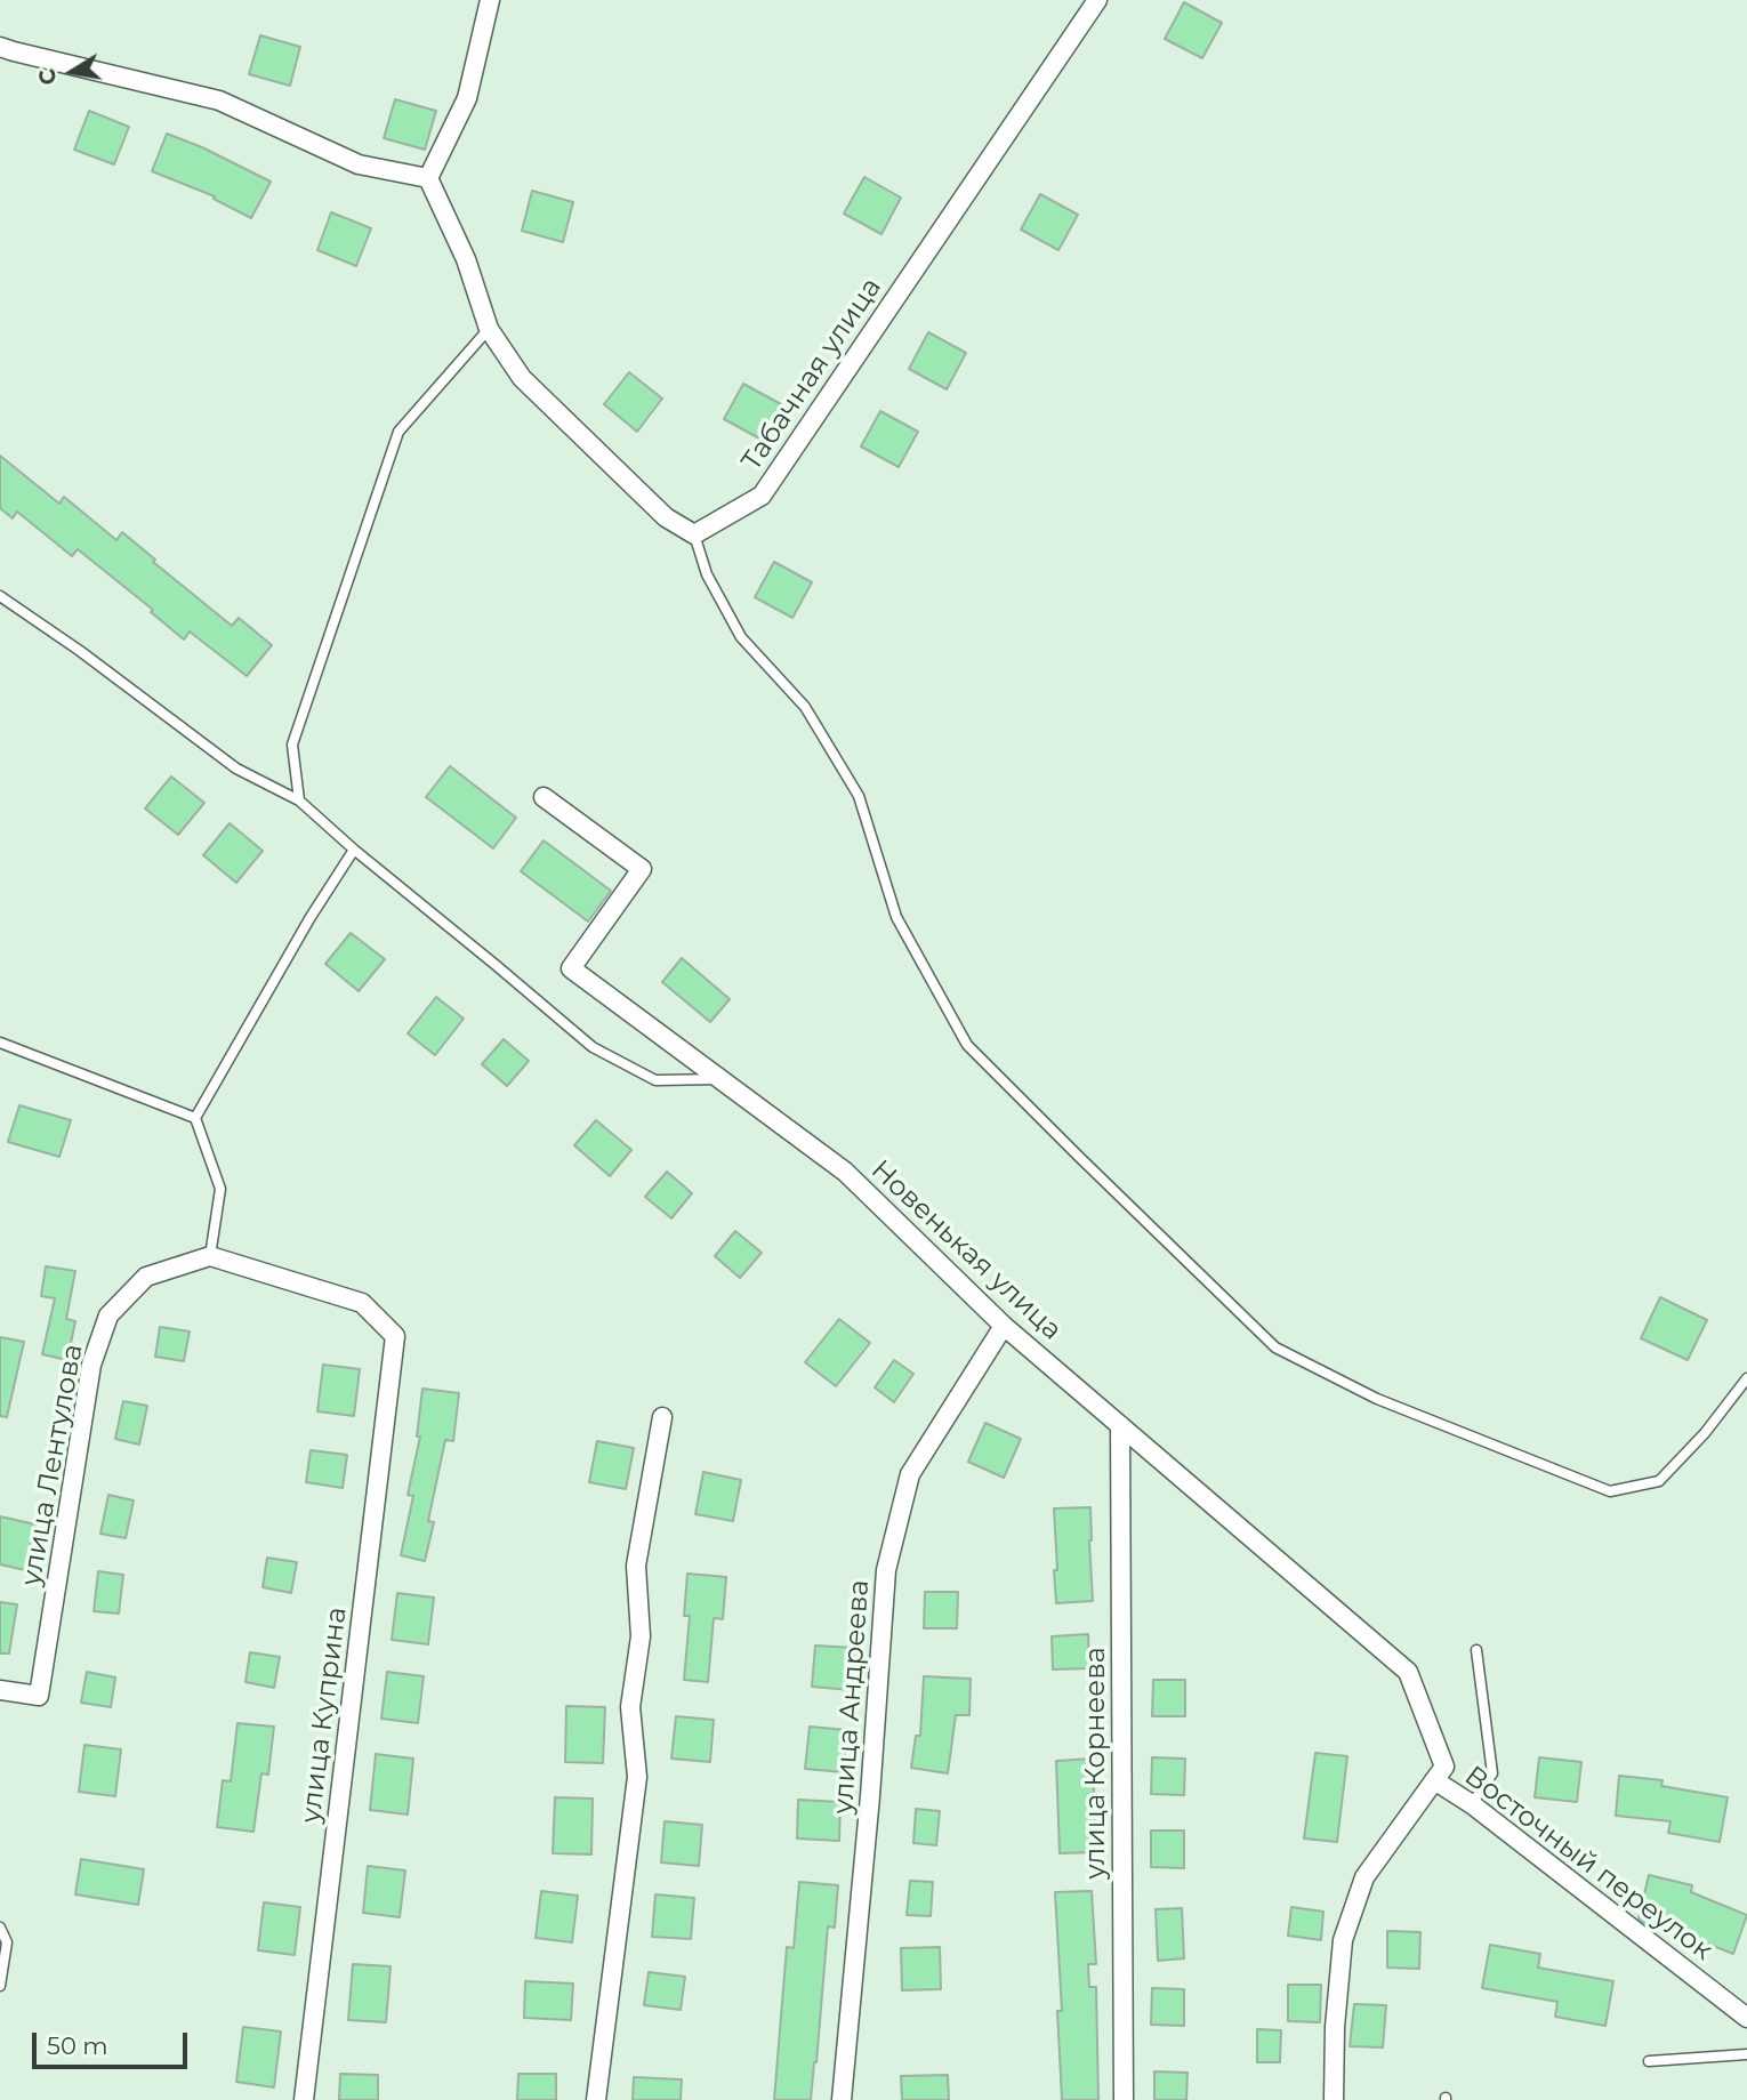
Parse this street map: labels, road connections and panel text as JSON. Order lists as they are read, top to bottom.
{
  "streets": {
    "street": [
      "Табачная улица",
      "Новенькая улица",
      "улица Лентулова",
      "улица Андреева",
      "улица Куприна",
      "улица Корнеева",
      "Восточный переулок"
    ]
  },
  "crossings": [
    ["Новенькая улица", "улица Андреева"],
    ["Новенькая улица", "улица Корнеева"],
    ["Новенькая улица", "Восточный переулок"],
    ["улица Лентулова", "улица Куприна"]
  ],
  "scale_bar": "50 m",
  "north": "left"
}
